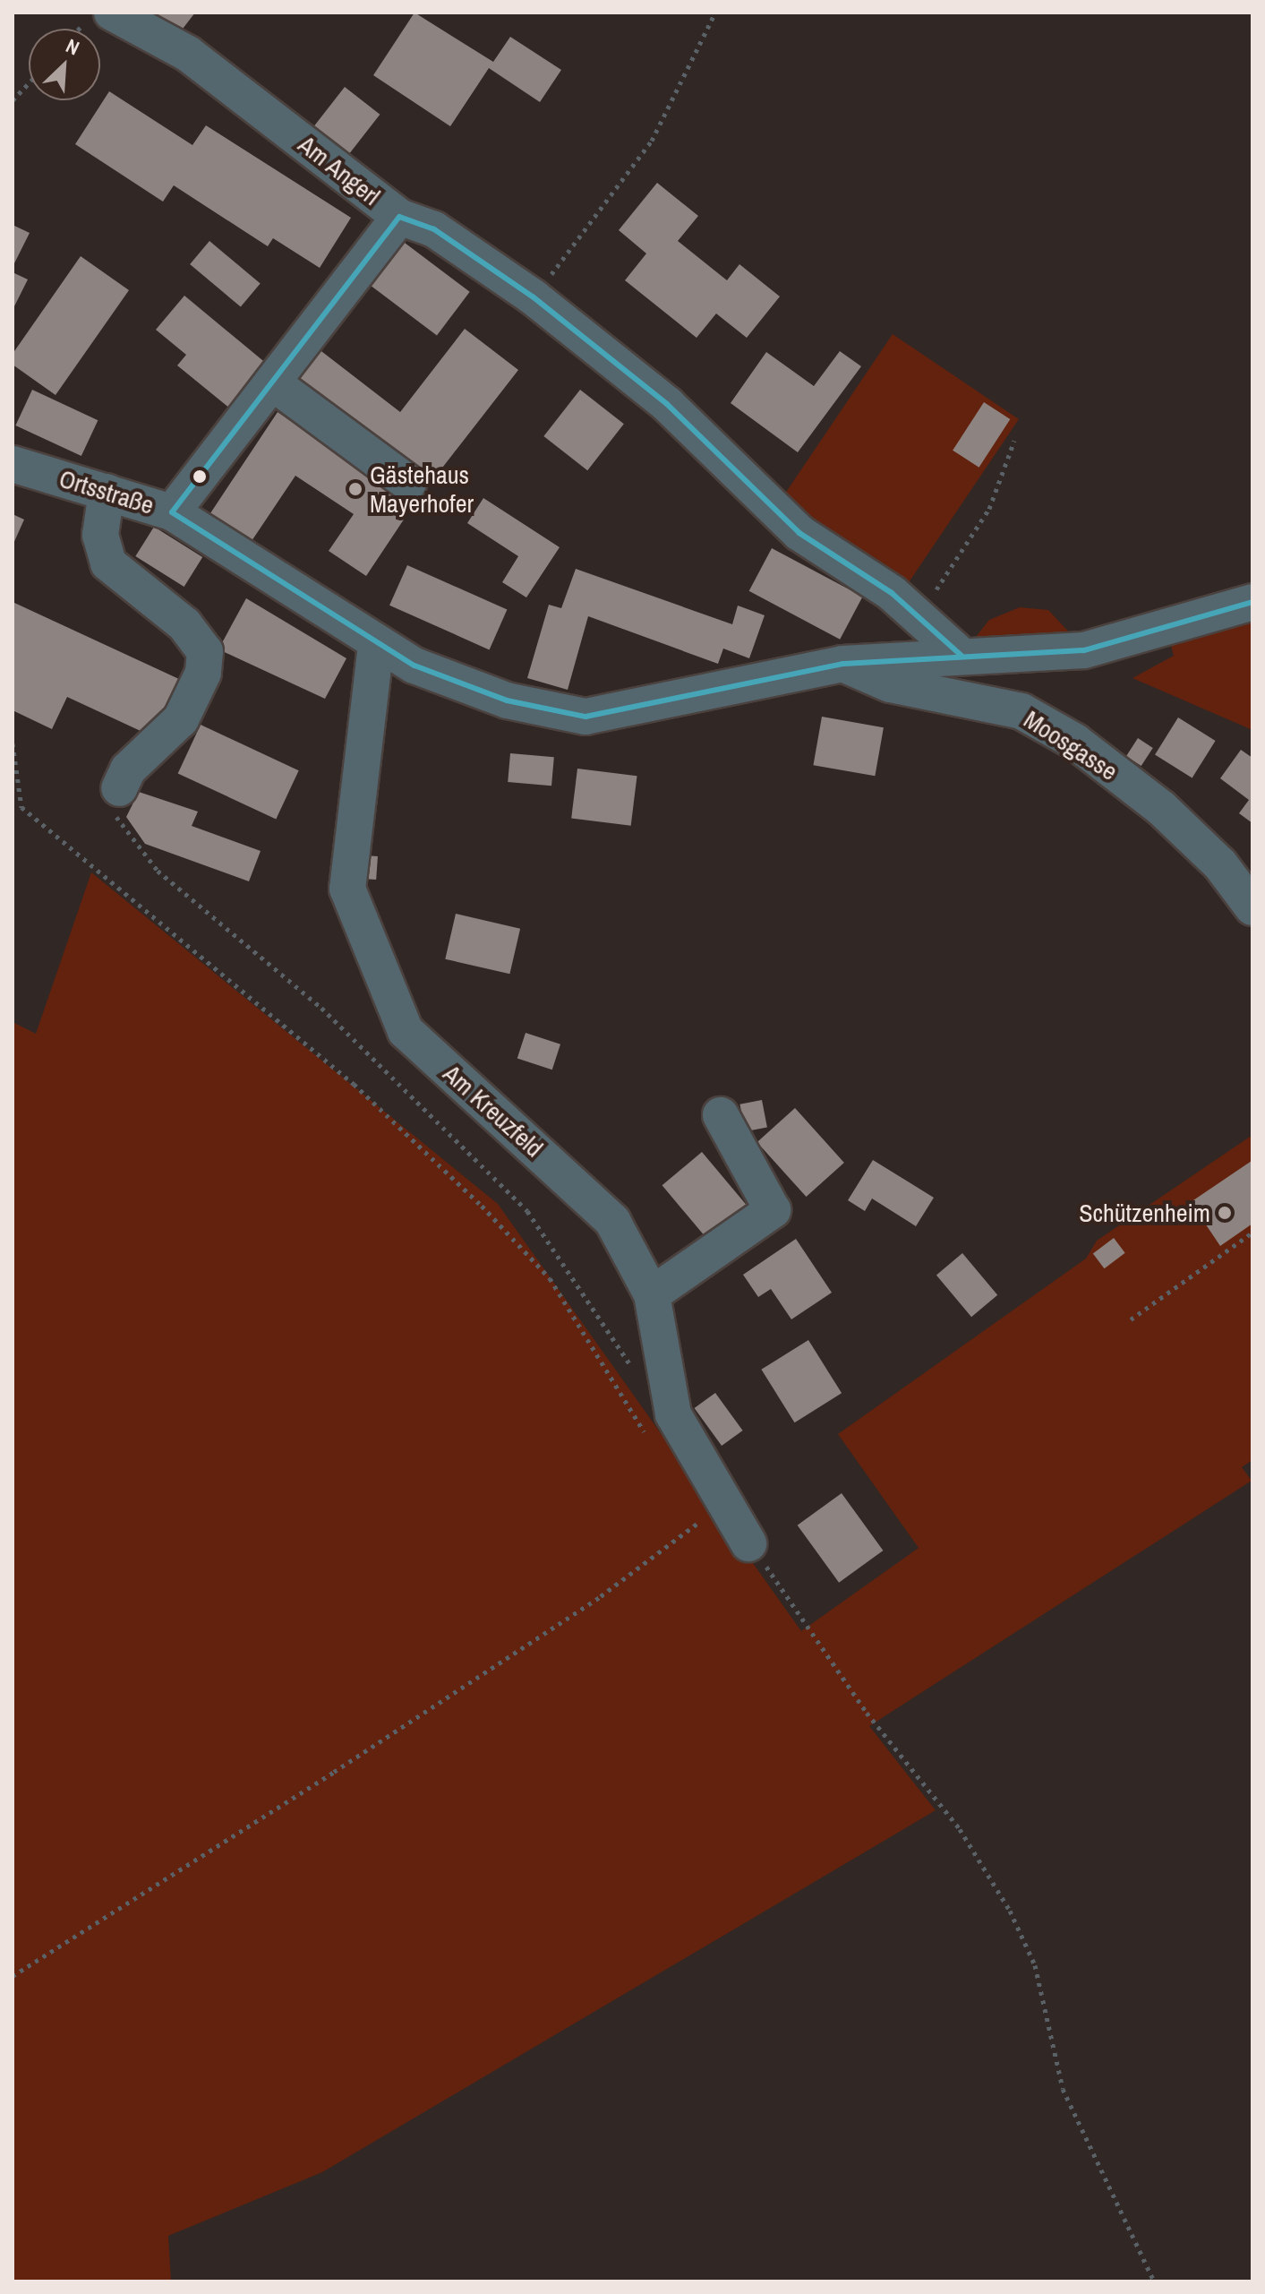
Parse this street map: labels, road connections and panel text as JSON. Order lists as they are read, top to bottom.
{
  "streets": {
    "street": [
      "Am Angerl",
      "Ortsstraße",
      "Moosgasse",
      "Am Kreuzfeld"
    ]
  },
  "crossings": [
    ["Am Angerl", "Ortsstraße"],
    ["Ortsstraße", "Moosgasse"],
    ["Ortsstraße", "Am Kreuzfeld"]
  ],
  "places": ["Gästehaus Mayerhofer", "Schützenheim"],
  "north": "top right"
}
